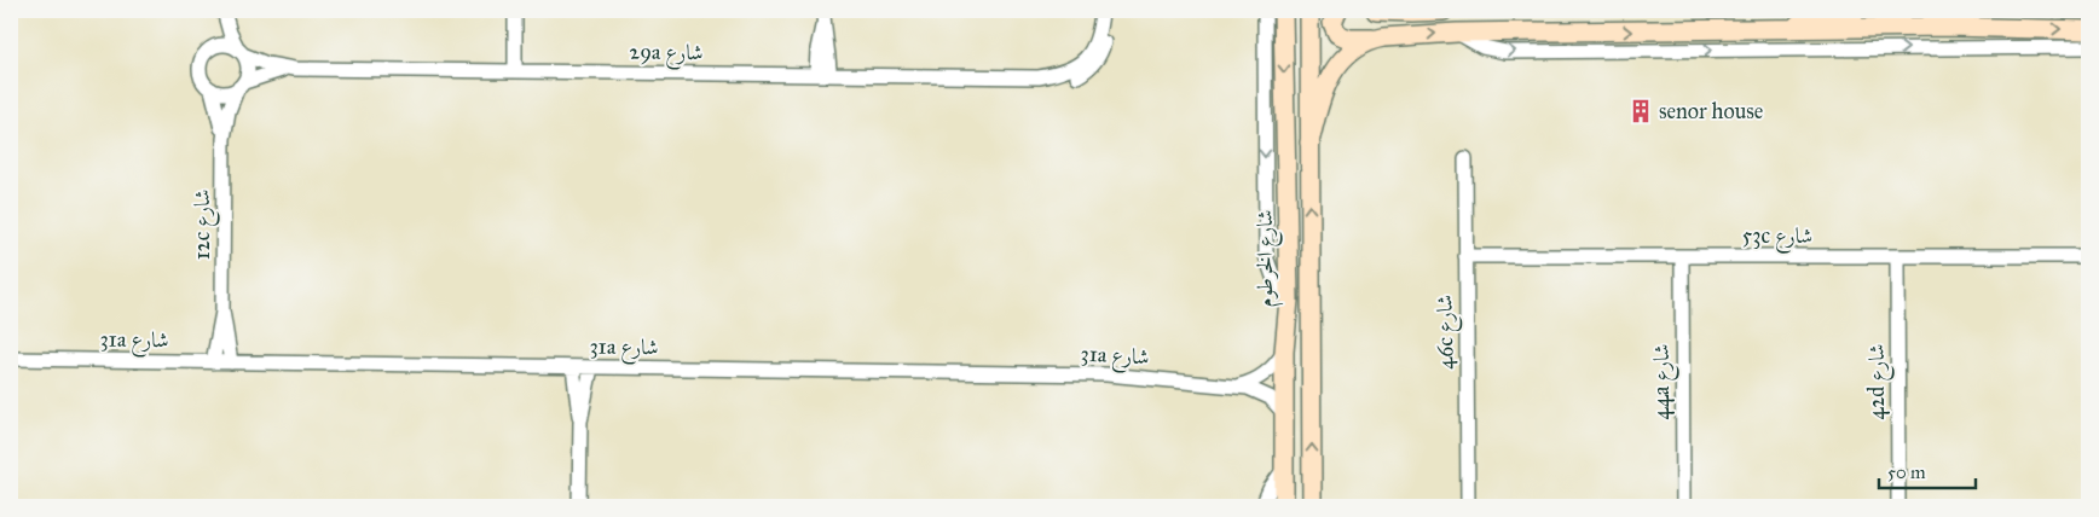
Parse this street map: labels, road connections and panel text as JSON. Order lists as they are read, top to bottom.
{
  "streets": {
    "main road": ["شارع الخرطوم"],
    "street": [
      "29a شارع",
      "12c شارع",
      "53c شارع",
      "46c شارع",
      "31a شارع",
      "44a شارع",
      "42d شارع"
    ]
  },
  "crossings": [
    ["29a شارع", "12c شارع"],
    ["12c شارع", "31a شارع"],
    ["53c شارع", "46c شارع"],
    ["53c شارع", "44a شارع"],
    ["53c شارع", "42d شارع"],
    ["شارع الخرطوم", "31a شارع"]
  ],
  "places": {
    "building": ["senor house"]
  },
  "scale_bar": "50 m"
}
